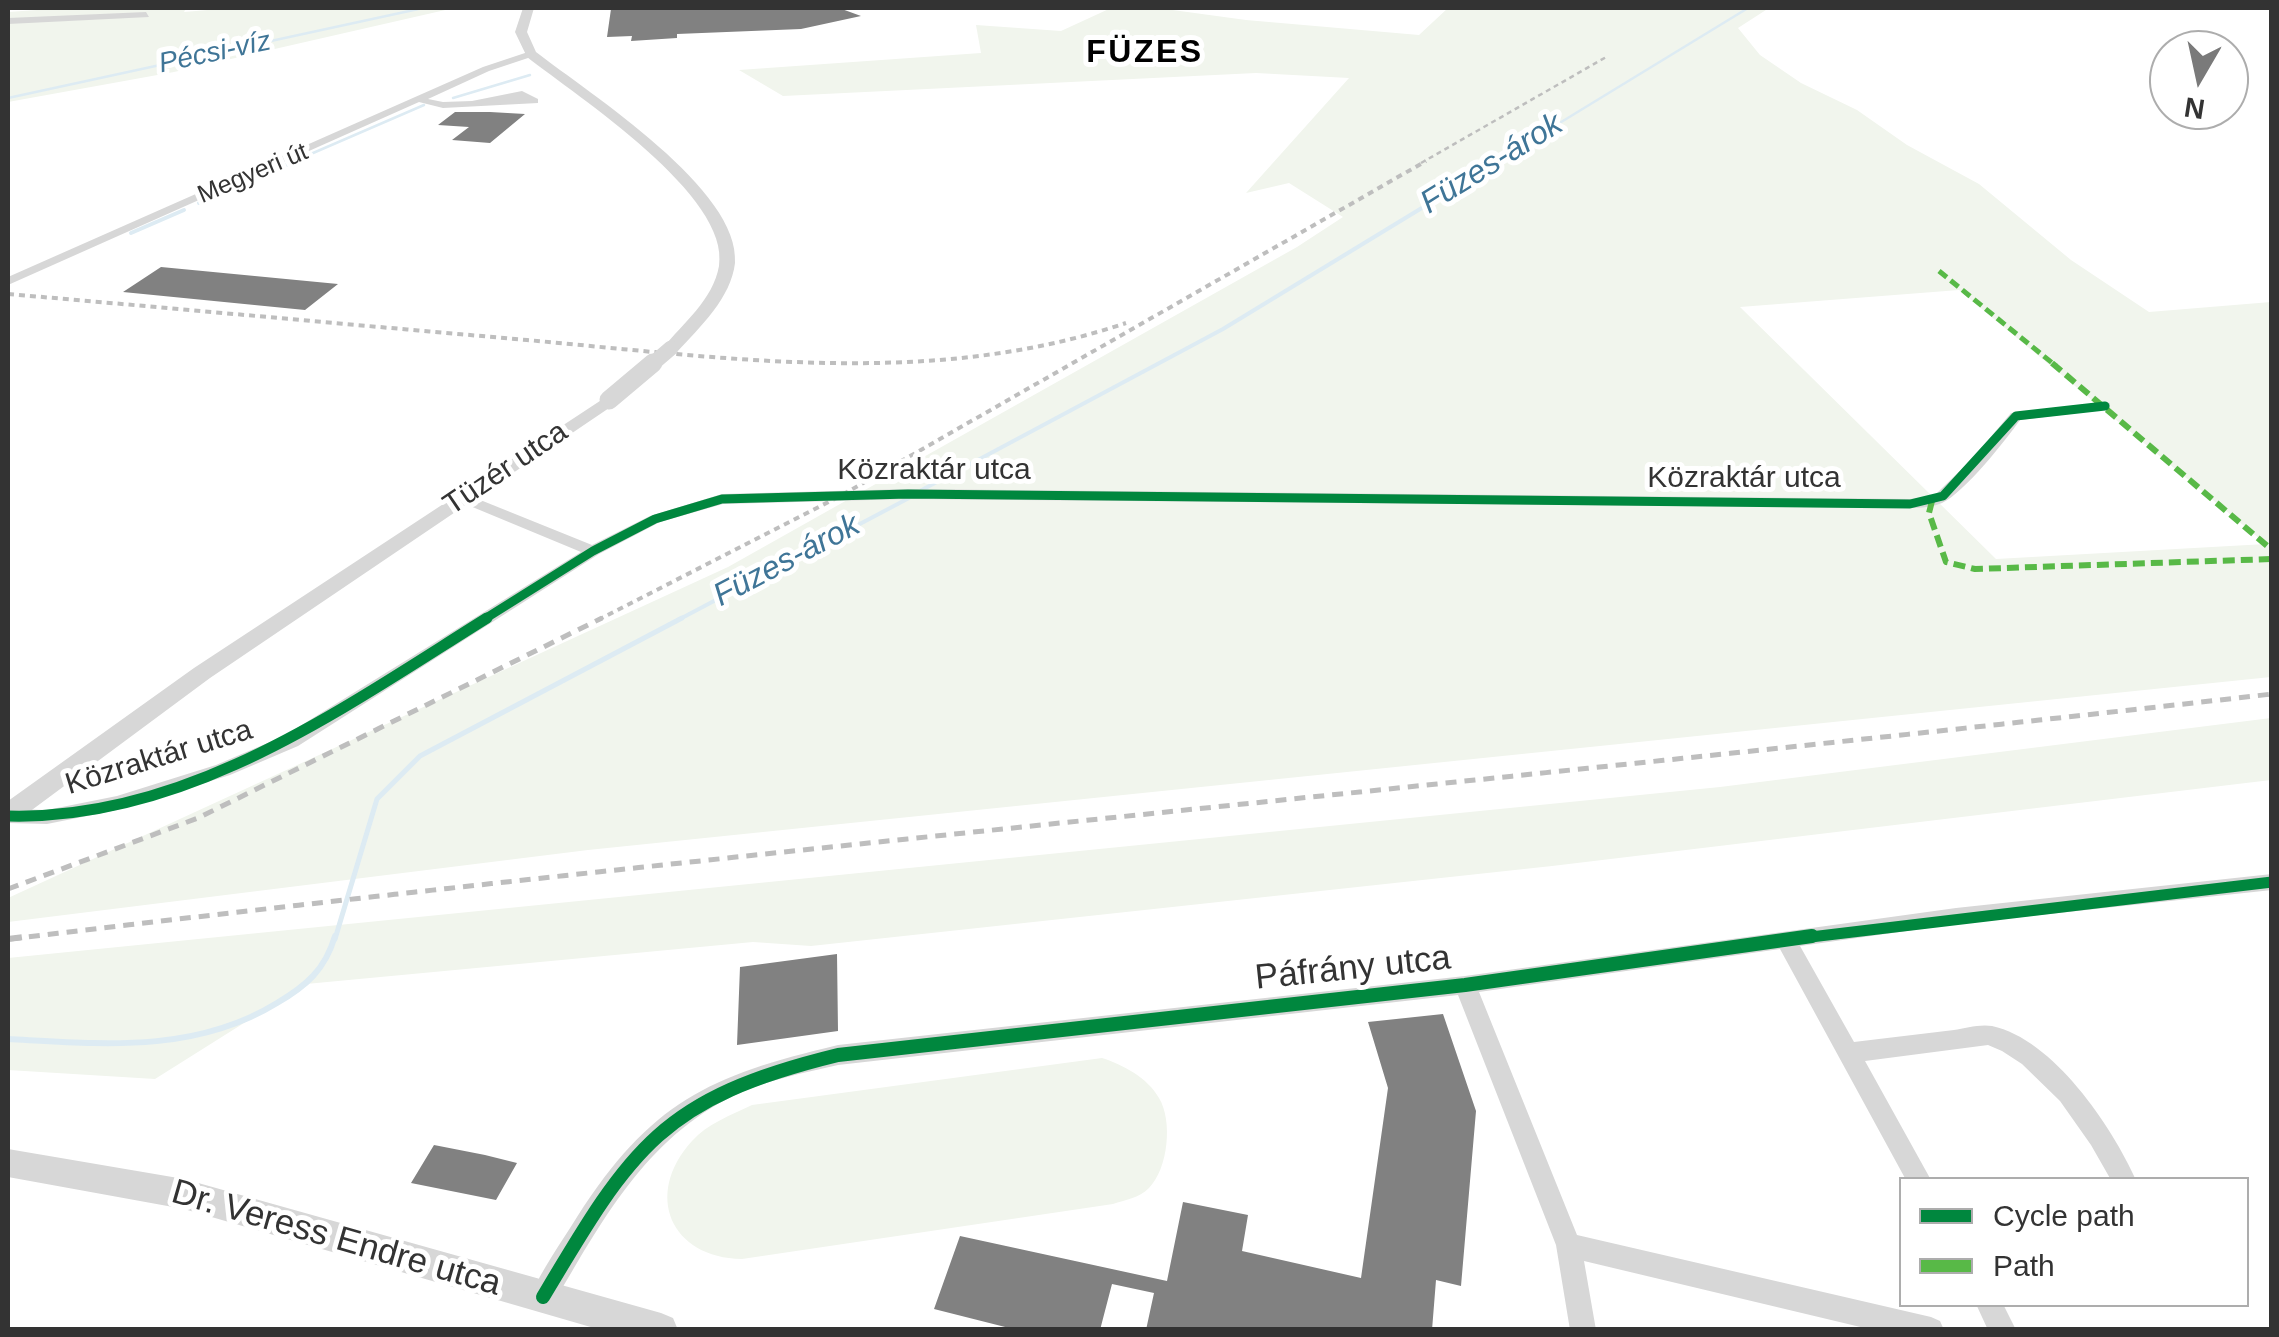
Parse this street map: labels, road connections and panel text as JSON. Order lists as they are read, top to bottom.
{
  "streets": {
    "street": [
      "Megyeri út",
      "Tüzér utca",
      "Közraktár utca",
      "Páfrány utca",
      "Dr. Veress Endre utca"
    ]
  },
  "crossings": [
    ["Megyeri út", "Tüzér utca"],
    ["Tüzér utca", "Közraktár utca"],
    ["Páfrány utca", "Dr. Veress Endre utca"]
  ],
  "districts": ["FÜZES"],
  "water": ["Pécsi-víz", "Füzes-árok"],
  "legend": ["Cycle path", "Path"],
  "north": "bottom"
}
